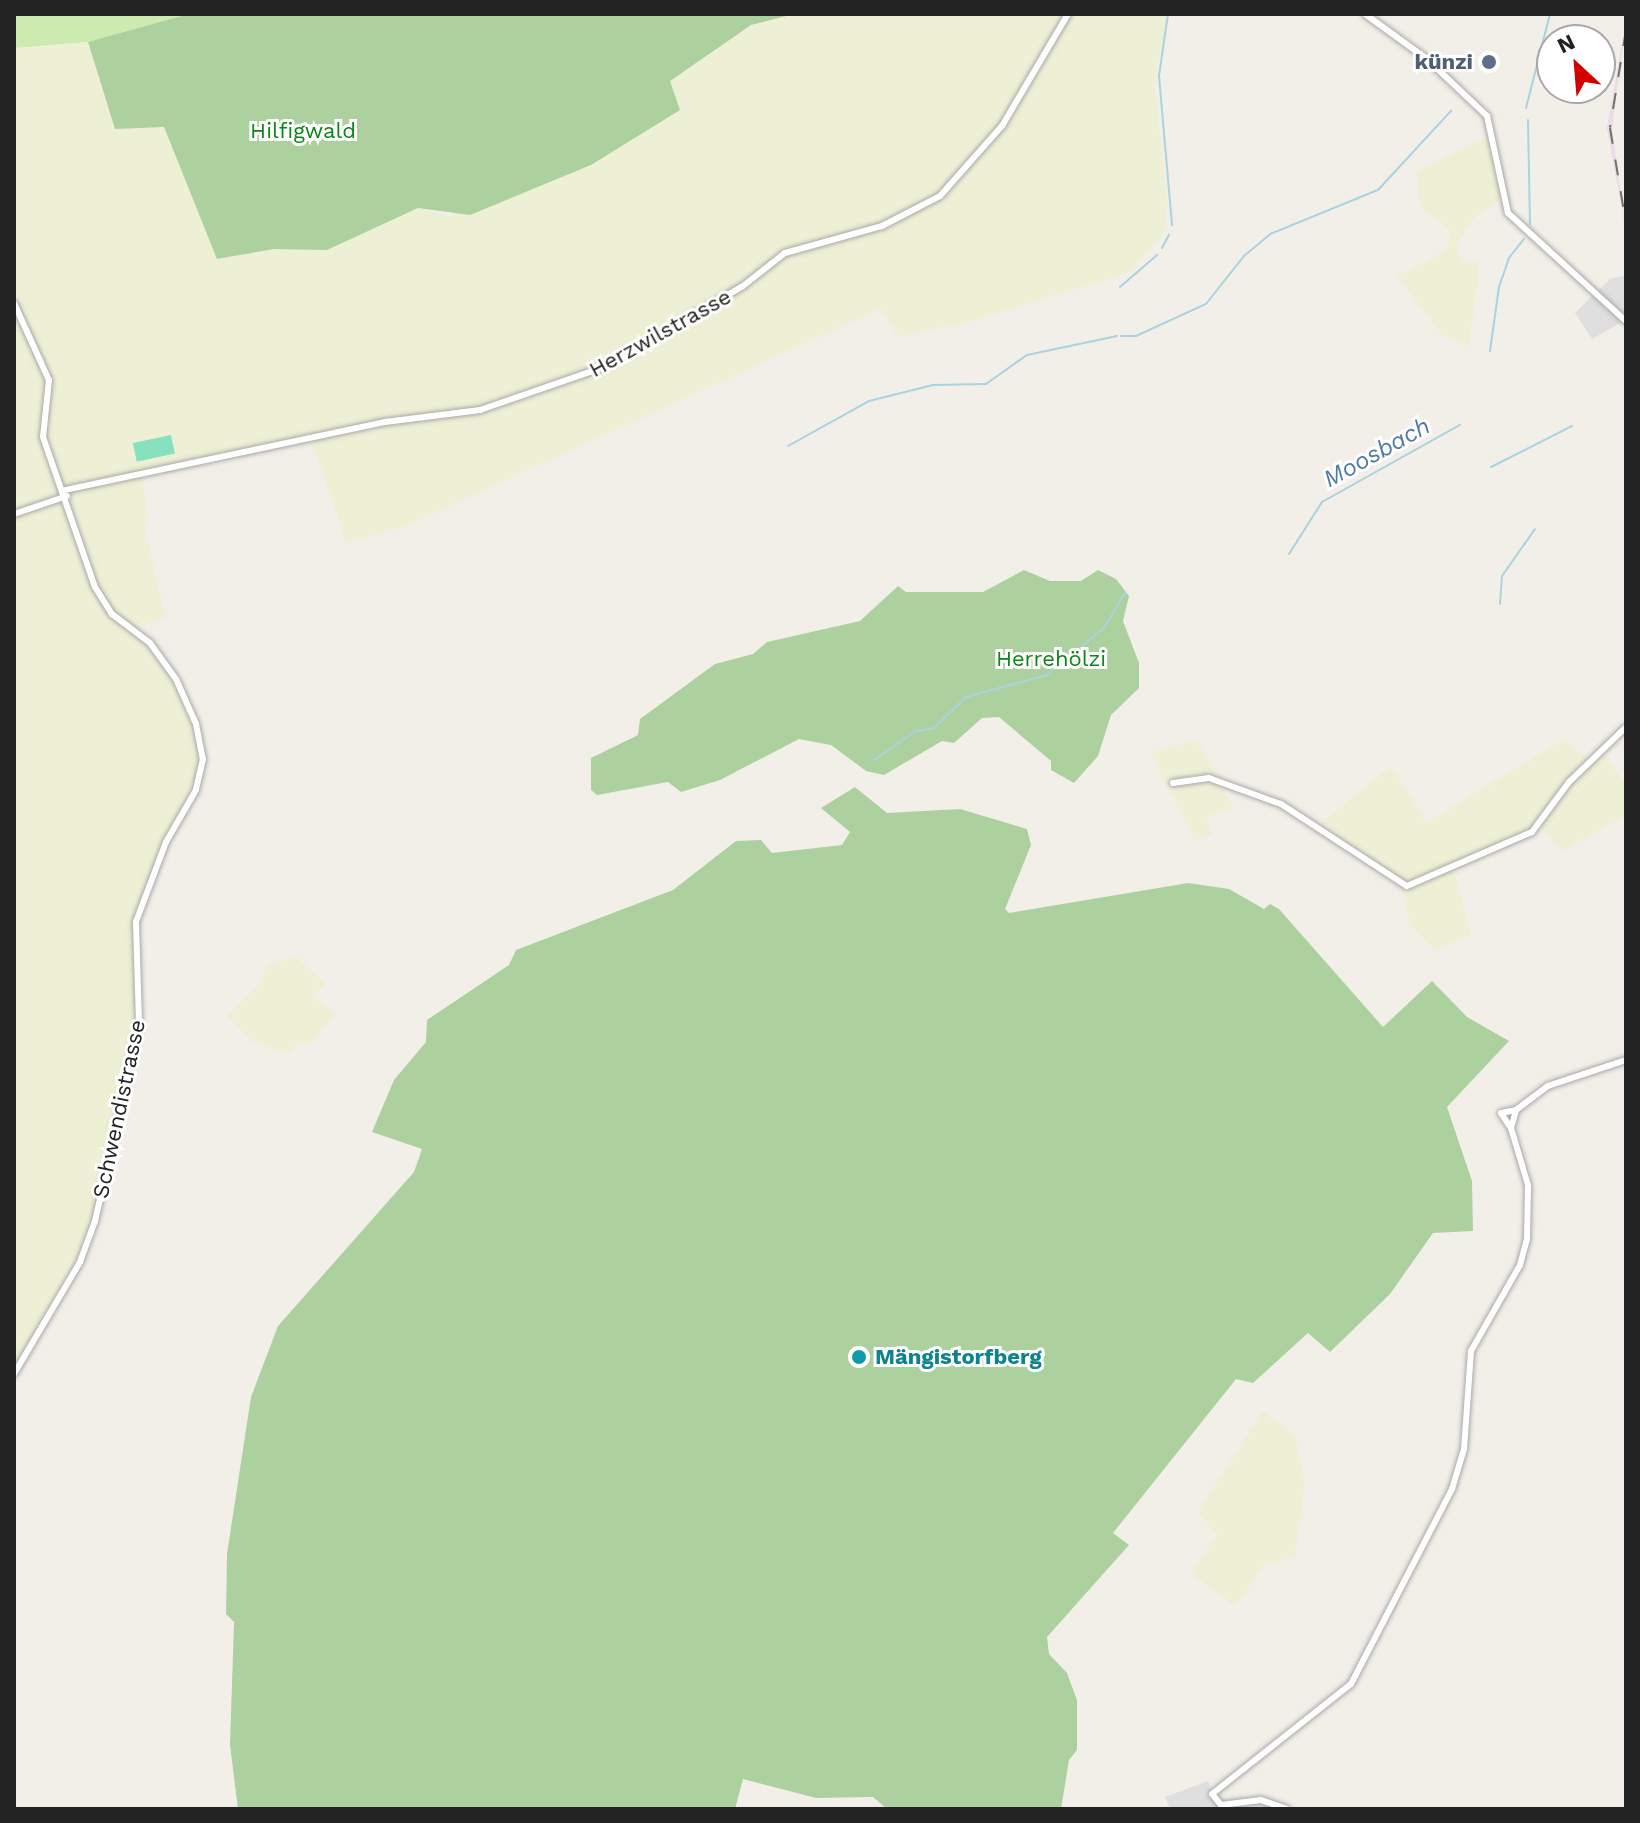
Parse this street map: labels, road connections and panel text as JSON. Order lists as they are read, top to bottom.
{
  "streets": {
    "street": ["Herzwilstrasse", "Schwendistrasse"]
  },
  "crossings": [
    ["Herzwilstrasse", "Schwendistrasse"]
  ],
  "water": ["Moosbach"],
  "parks": ["Hilfigwald", "Herrehölzi"],
  "places": ["künzi", "Mängistorfberg"],
  "north": "top left"
}
